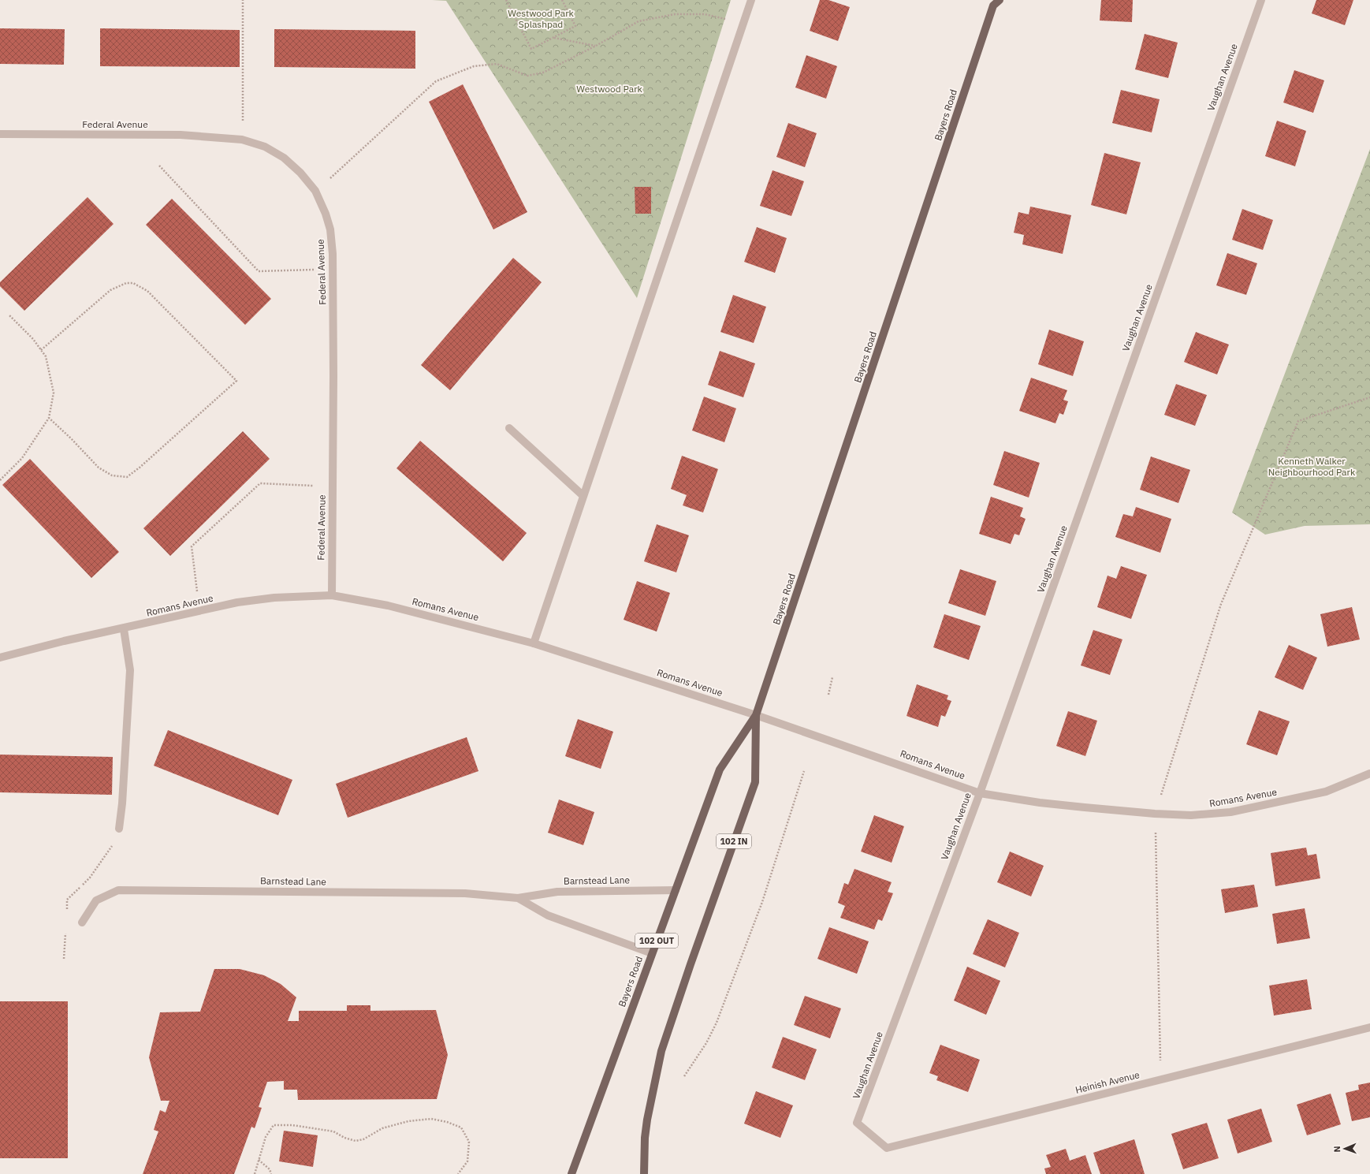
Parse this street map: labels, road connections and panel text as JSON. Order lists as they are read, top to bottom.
{
  "streets": {
    "main road": ["Bayers Road", "102 IN", "102 OUT"],
    "street": [
      "Vaughan Avenue",
      "Federal Avenue",
      "Romans Avenue",
      "Barnstead Lane",
      "Heinish Avenue"
    ]
  },
  "crossings": [
    ["Vaughan Avenue", "Romans Avenue"],
    ["Vaughan Avenue", "Heinish Avenue"],
    ["Bayers Road", "Romans Avenue"],
    ["Bayers Road", "Barnstead Lane"],
    ["Federal Avenue", "Romans Avenue"]
  ],
  "parks": ["Westwood Park Splashpad", "Westwood Park", "Kenneth Walker Neighbourhood Park"],
  "north": "left"
}
